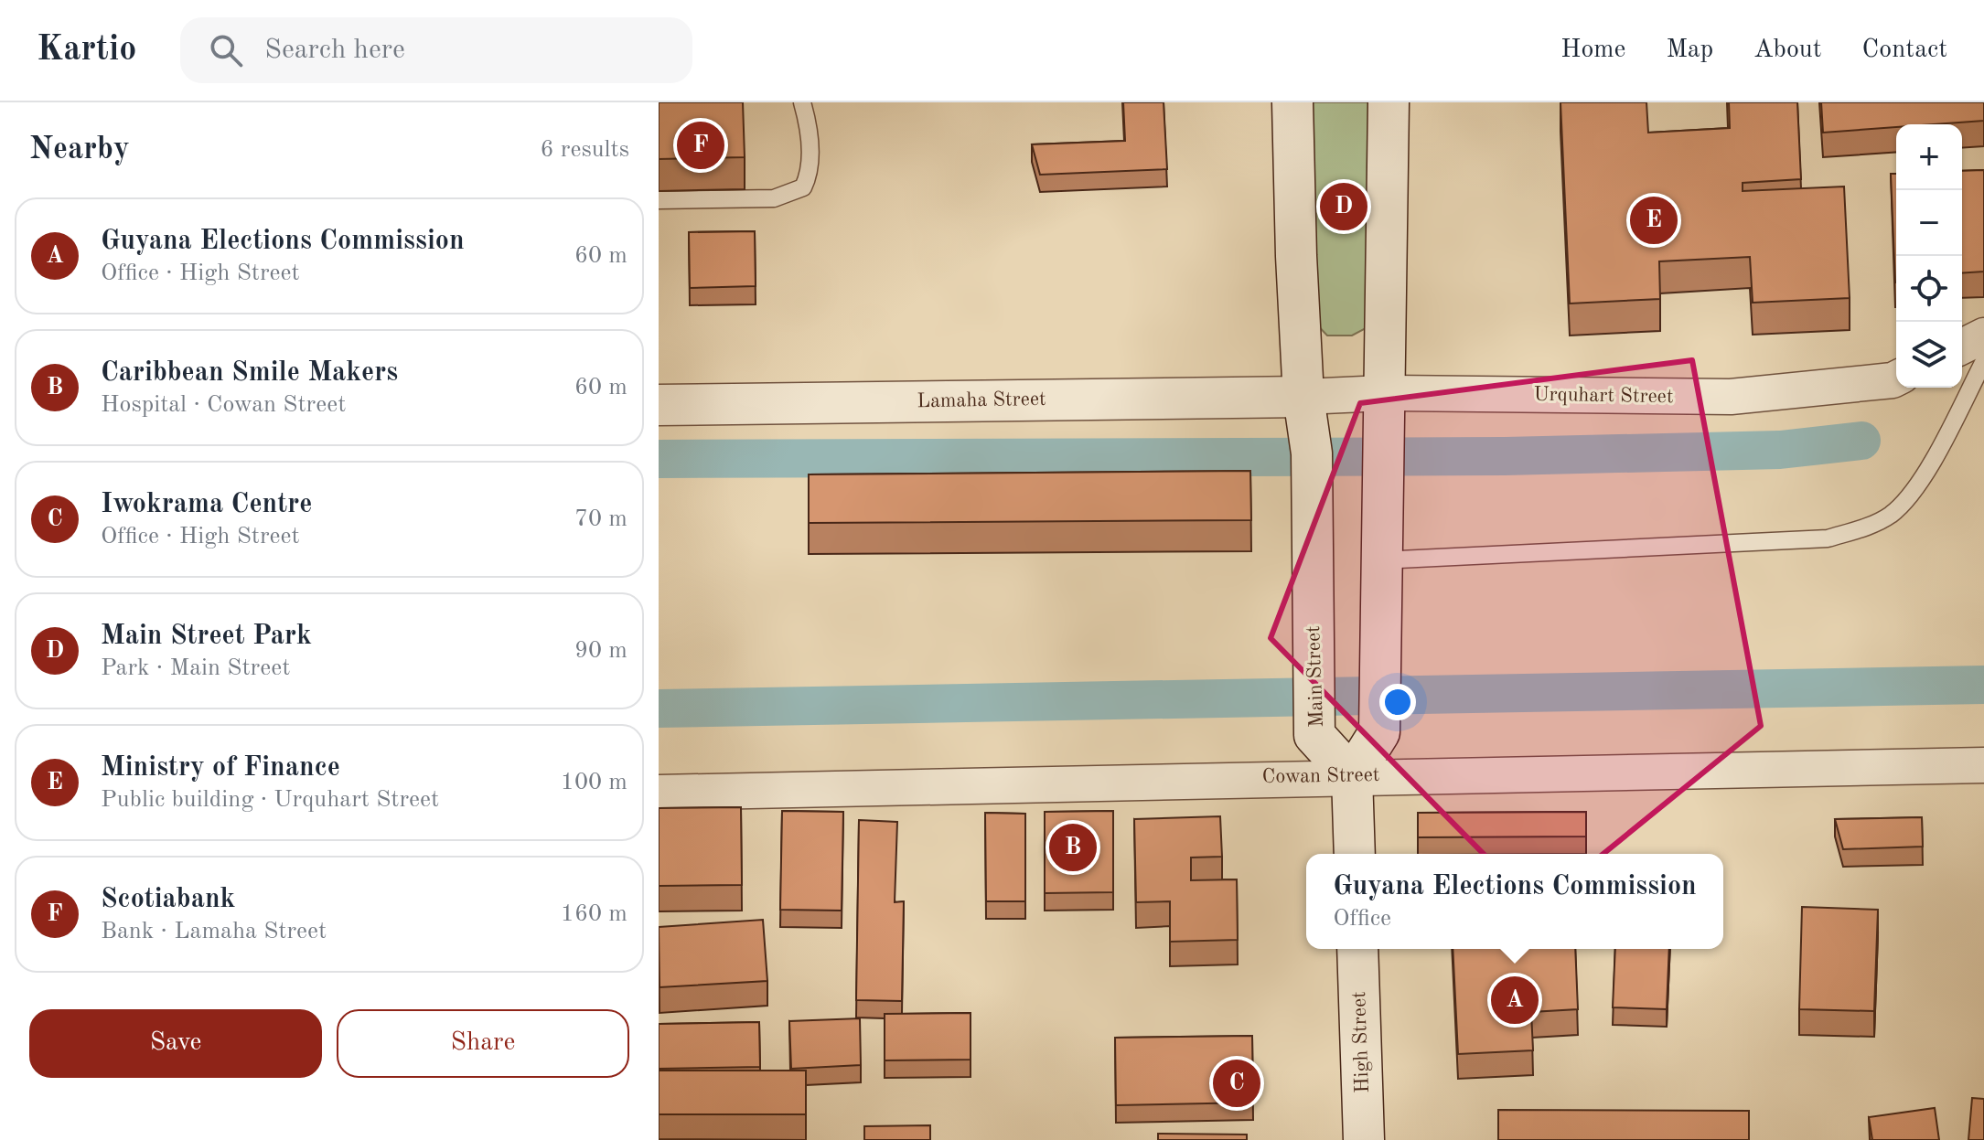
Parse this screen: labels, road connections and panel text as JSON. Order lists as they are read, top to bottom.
{
  "streets": {
    "main road": ["Lamaha Street", "Main Street", "High Street"],
    "street": ["Urquhart Street", "Cowan Street"]
  },
  "crossings": [
    ["Urquhart Street", "Lamaha Street"],
    ["Urquhart Street", "Main Street"],
    ["Lamaha Street", "Main Street"],
    ["Main Street", "Cowan Street"]
  ],
  "page": {
    "header": "Kartio",
    "search": "Search here",
    "nav": [
      "Home",
      "Map",
      "About",
      "Contact"
    ],
    "heading": ["Nearby", "6 results"],
    "pins": [
      "F",
      "D",
      "E",
      "B",
      "A",
      "C"
    ],
    "map_buttons": ["+", "−"],
    "list": [
      {
        "mark": "A",
        "name": "Guyana Elections Commission",
        "note": "Office · High Street",
        "value": "60 m"
      },
      {
        "mark": "B",
        "name": "Caribbean Smile Makers",
        "note": "Hospital · Cowan Street",
        "value": "60 m"
      },
      {
        "mark": "C",
        "name": "Iwokrama Centre",
        "note": "Office · High Street",
        "value": "70 m"
      },
      {
        "mark": "D",
        "name": "Main Street Park",
        "note": "Park · Main Street",
        "value": "90 m"
      },
      {
        "mark": "E",
        "name": "Ministry of Finance",
        "note": "Public building · Urquhart Street",
        "value": "100 m"
      },
      {
        "mark": "F",
        "name": "Scotiabank",
        "note": "Bank · Lamaha Street",
        "value": "160 m"
      }
    ],
    "popup": ["Guyana Elections Commission", "Office"],
    "buttons": ["Save", "Share"]
  }
}
